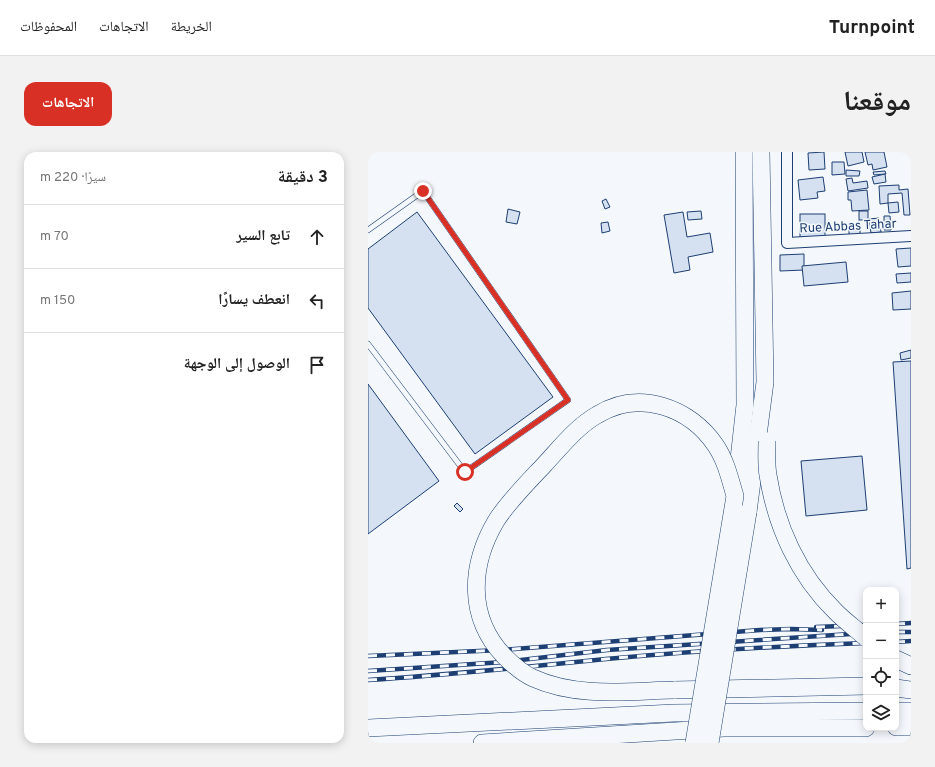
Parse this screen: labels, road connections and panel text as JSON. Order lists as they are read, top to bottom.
{
  "streets": {
    "street": ["Rue Abbas Tahar"]
  },
  "page": {
    "header": "Turnpoint",
    "nav": ["الخريطة", "الاتجاهات", "المحفوظات"],
    "title": "موقعنا",
    "buttons": "الاتجاهات",
    "heading": ["3 دقيقة", "سيرًا · 220 m"],
    "list": [
      ["تابع السير", "70 m"],
      ["انعطف يسارًا", "150 m"],
      "الوصول إلى الوجهة"
    ],
    "map_buttons": ["+", "−"]
  }
}
